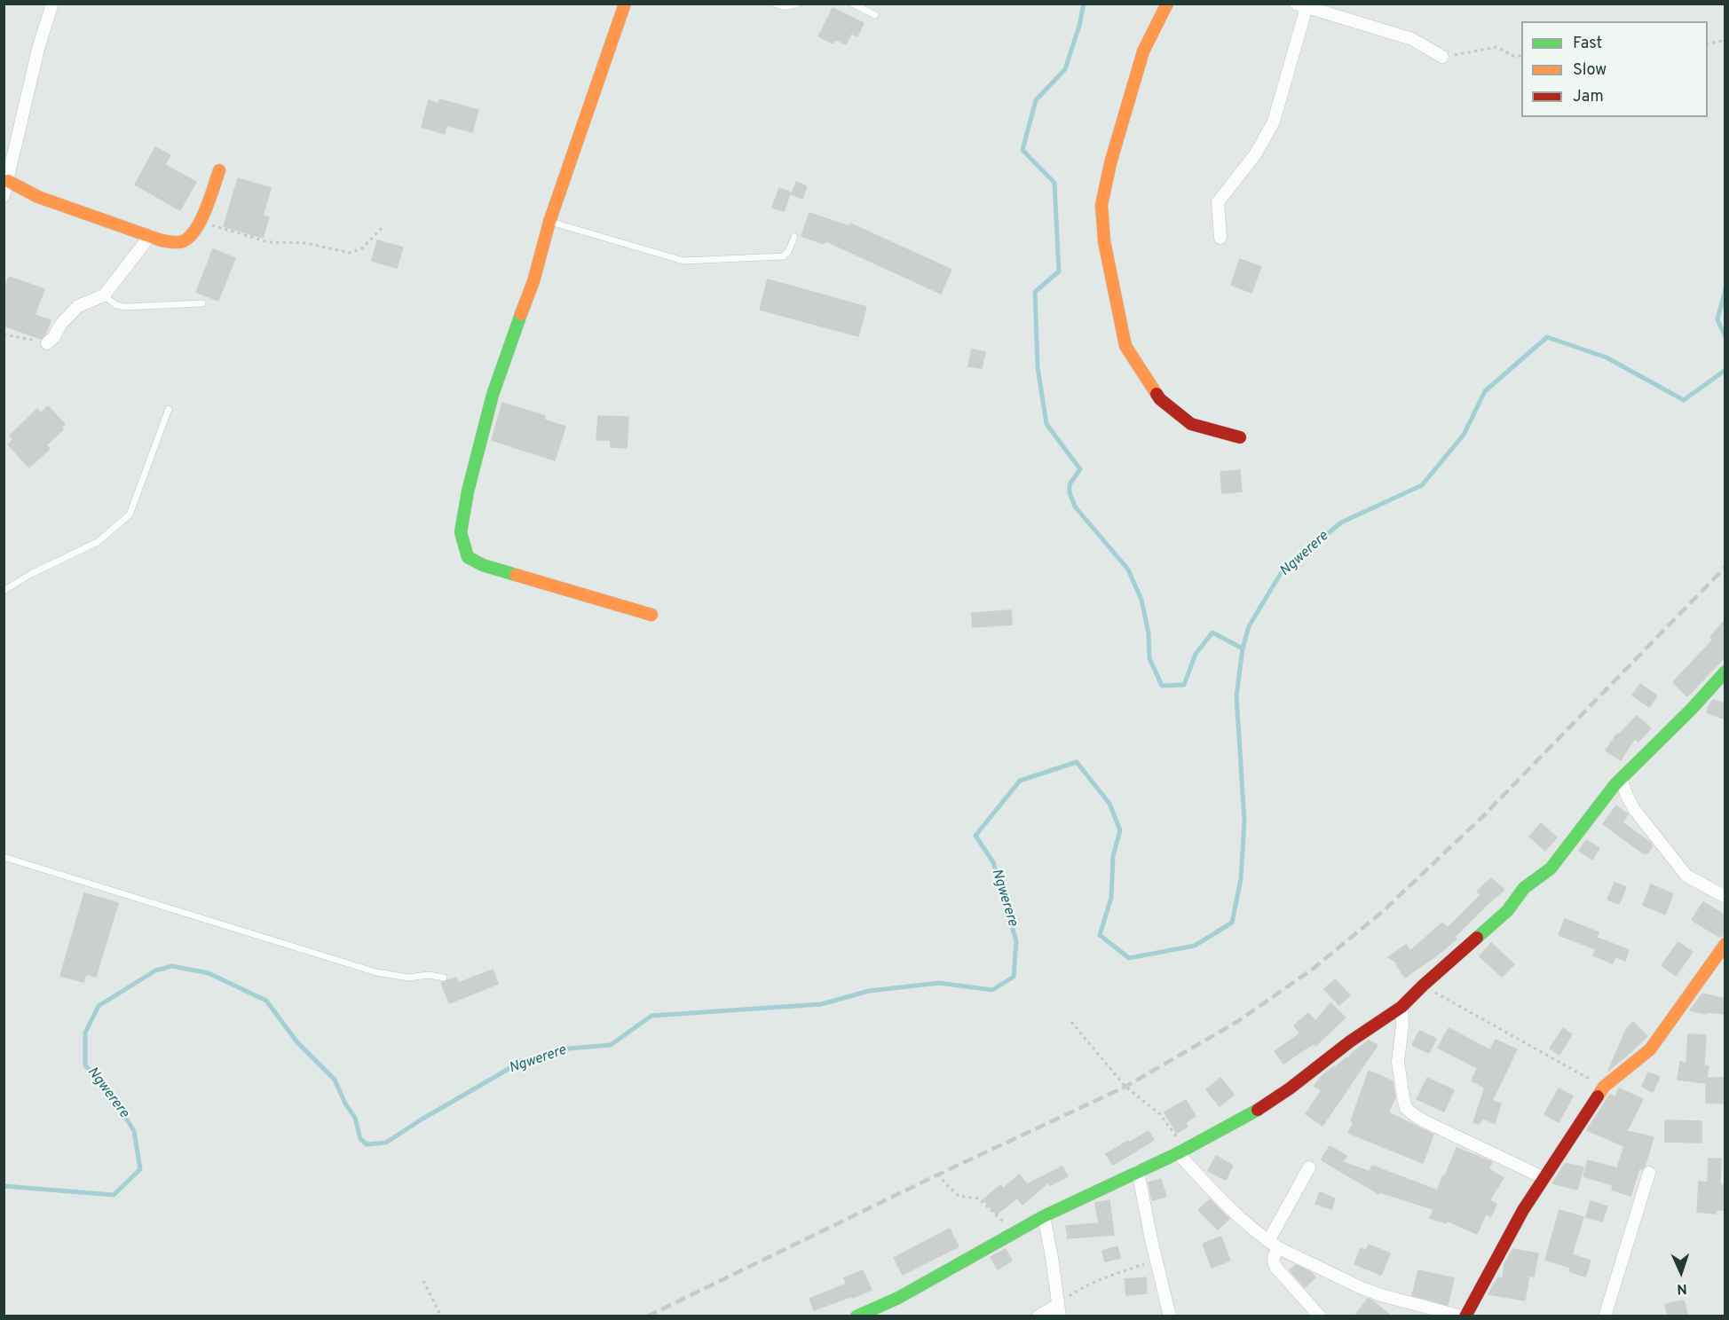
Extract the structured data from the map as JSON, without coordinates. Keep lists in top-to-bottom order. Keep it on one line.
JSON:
{"water":["Ngwerere"],"legend":["Fast","Slow","Jam"],"north":"bottom"}
